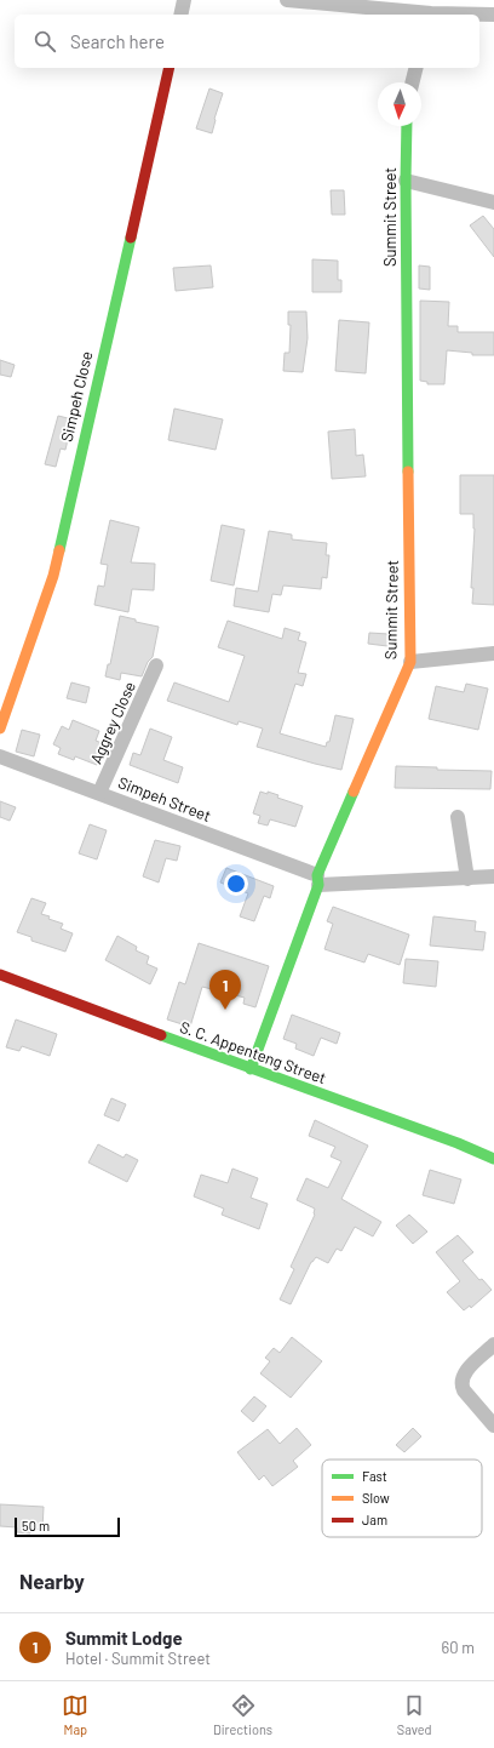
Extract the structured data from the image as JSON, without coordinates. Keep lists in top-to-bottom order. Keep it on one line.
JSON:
{"streets":{"street":["Summit Street","Simpeh Close","Aggrey Close","Simpeh Street","S. C. Appenteng Street"]},"crossings":[["Summit Street","Simpeh Street"],["Summit Street","S. C. Appenteng Street"],["Aggrey Close","Simpeh Street"]],"legend":["Fast","Slow","Jam"],"scale_bar":"50 m","north":"bottom","page":{"search":"Search here","pins":"1","scale":"50 m","heading":"Nearby","list":[{"mark":"1","name":"Summit Lodge","note":"Hotel · Summit Street","value":"60 m"}],"nav":["Map","Directions","Saved"]}}
